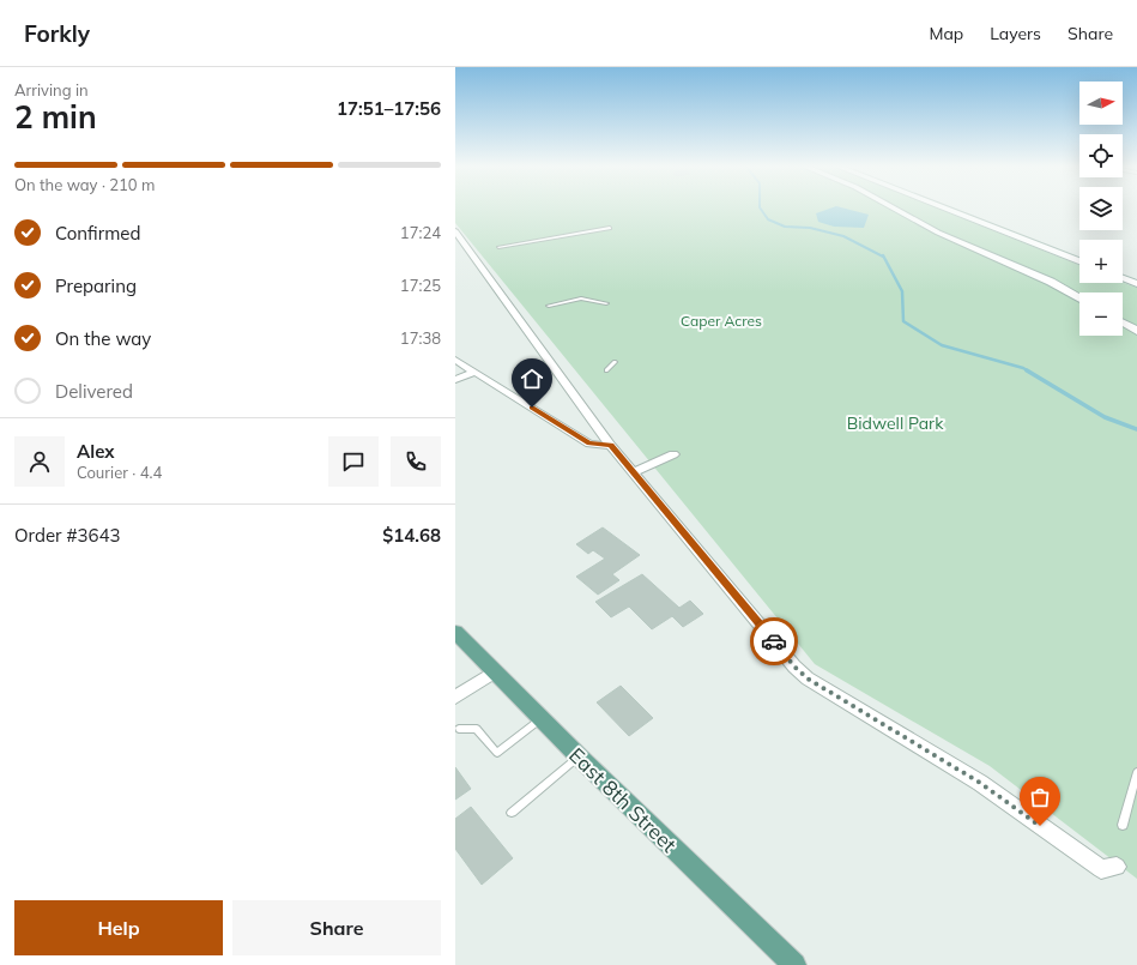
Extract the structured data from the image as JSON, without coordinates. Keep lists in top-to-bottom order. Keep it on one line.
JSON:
{"streets":{"main road":["East 8th Street"]},"parks":["Caper Acres","Bidwell Park"],"north":"right","page":{"header":"Forkly","nav":["Map","Layers","Share"],"heading":["2 min","Arriving in","17:51–17:56"],"panel":["Alex","Courier · 4.4","Order #3643","$14.68"],"map_buttons":["+","−"],"bar":"On the way · 210 m","list":[["Confirmed","17:24"],["Preparing","17:25"],["On the way","17:38"],"Delivered"],"buttons":["Help","Share"]}}
